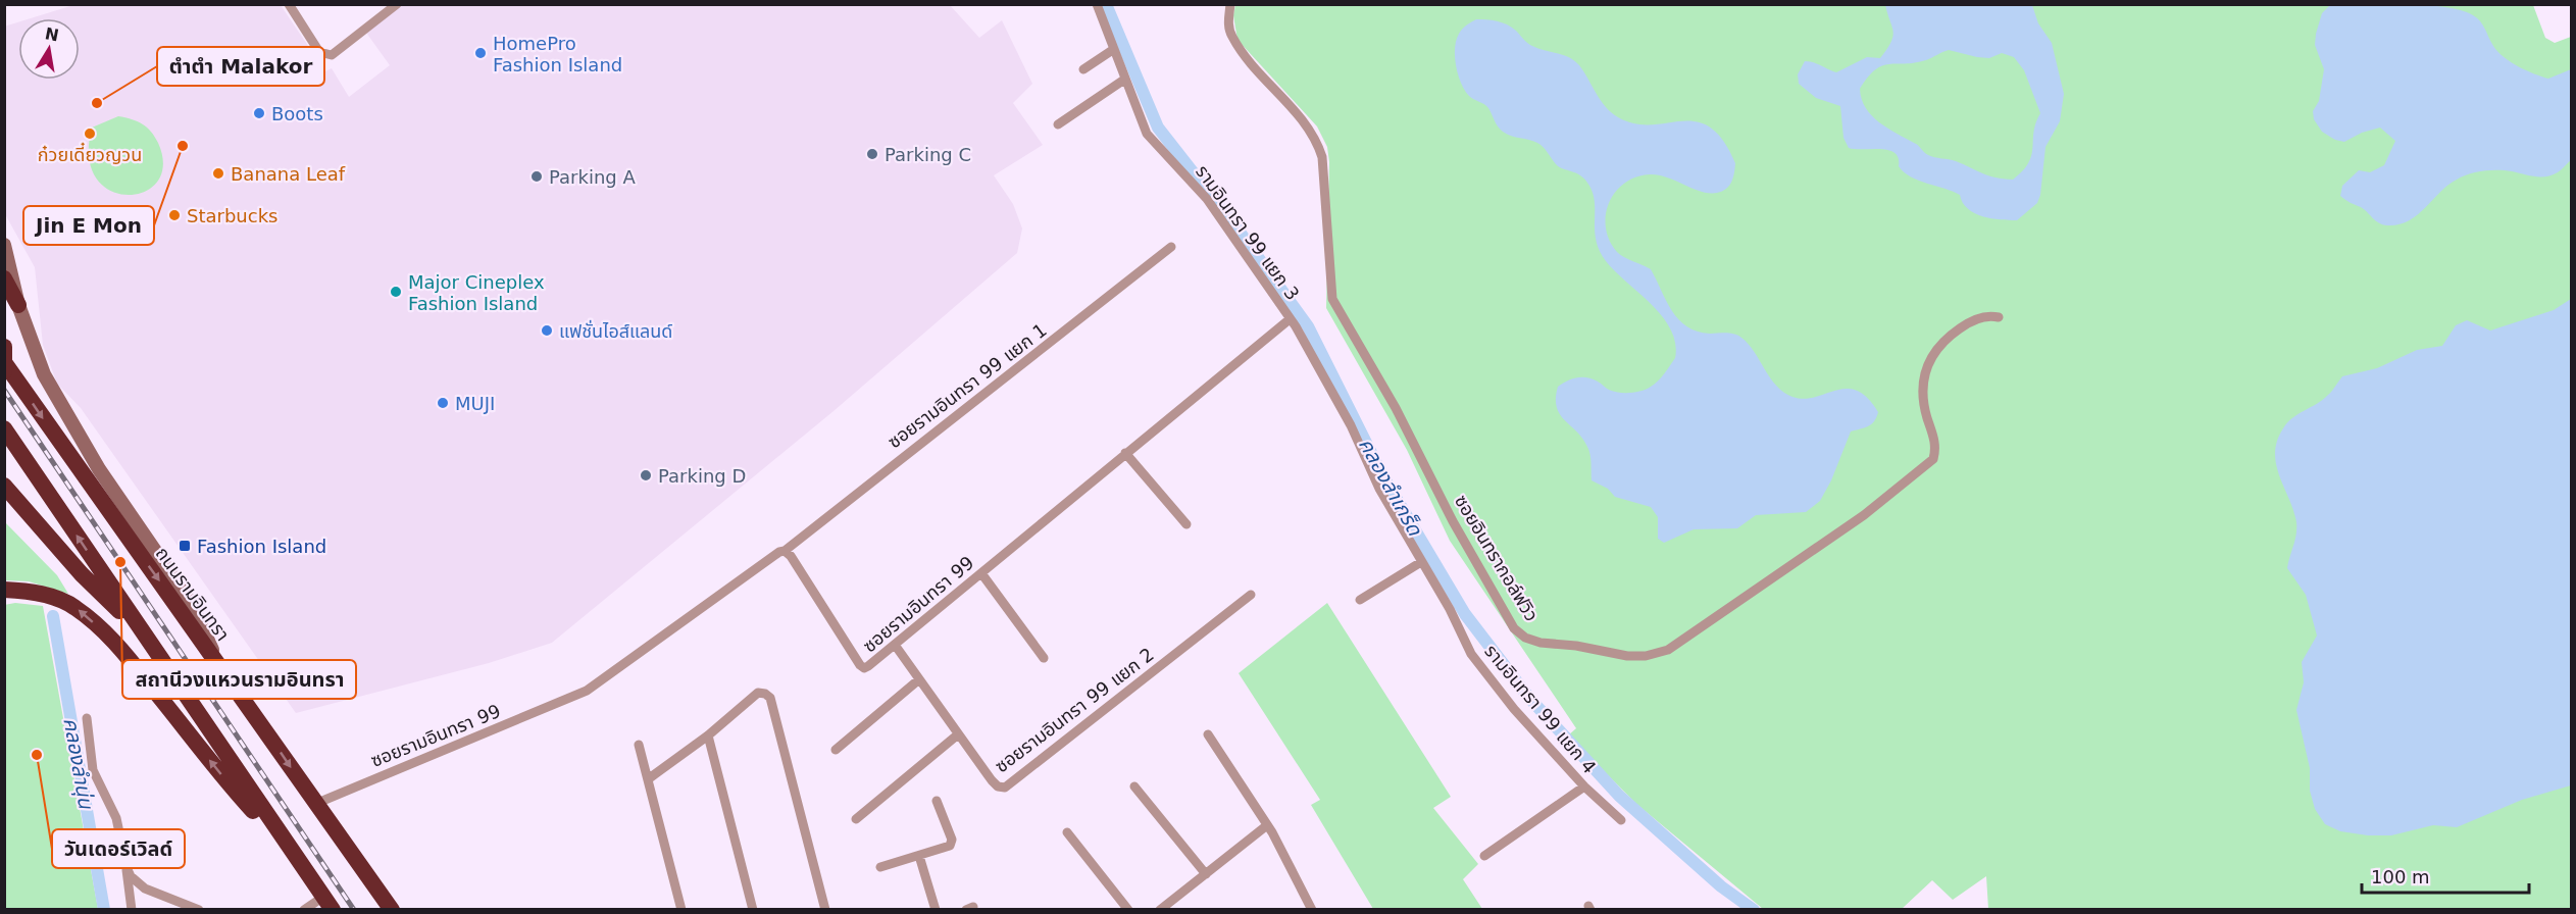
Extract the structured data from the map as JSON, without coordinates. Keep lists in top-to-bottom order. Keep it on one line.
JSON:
{"streets":{"highway":["ถนนรามอินทรา"],"street":["รามอินทรา 99 แยก 3","ซอยรามอินทรา 99 แยก 1","ซอยอินทรากอล์ฟวิว","ซอยรามอินทรา 99","รามอินทรา 99 แยก 4","ซอยรามอินทรา 99 แยก 2"]},"crossings":[["รามอินทรา 99 แยก 3","ซอยรามอินทรา 99"],["รามอินทรา 99 แยก 3","รามอินทรา 99 แยก 4"],["ซอยรามอินทรา 99 แยก 1","ซอยรามอินทรา 99"],["ถนนรามอินทรา","ซอยรามอินทรา 99"],["ซอยรามอินทรา 99","รามอินทรา 99 แยก 4"],["ซอยรามอินทรา 99","ซอยรามอินทรา 99 แยก 2"]],"water":["คลองลำเกร็ด","คลองลำนุ่น"],"places":{"other":["HomePro Fashion Island","ตำตำ Malakor","Boots","ก๋วยเดี๋ยวญวน","Jin E Mon","Parking C","Banana Leaf","Parking A","Starbucks","Major Cineplex Fashion Island","แฟชั่นไอส์แลนด์","MUJI","Parking D","สถานีวงแหวนรามอินทรา","วันเดอร์เวิลด์"],"transit":["Fashion Island"]},"scale_bar":"100 m","north":"top"}
